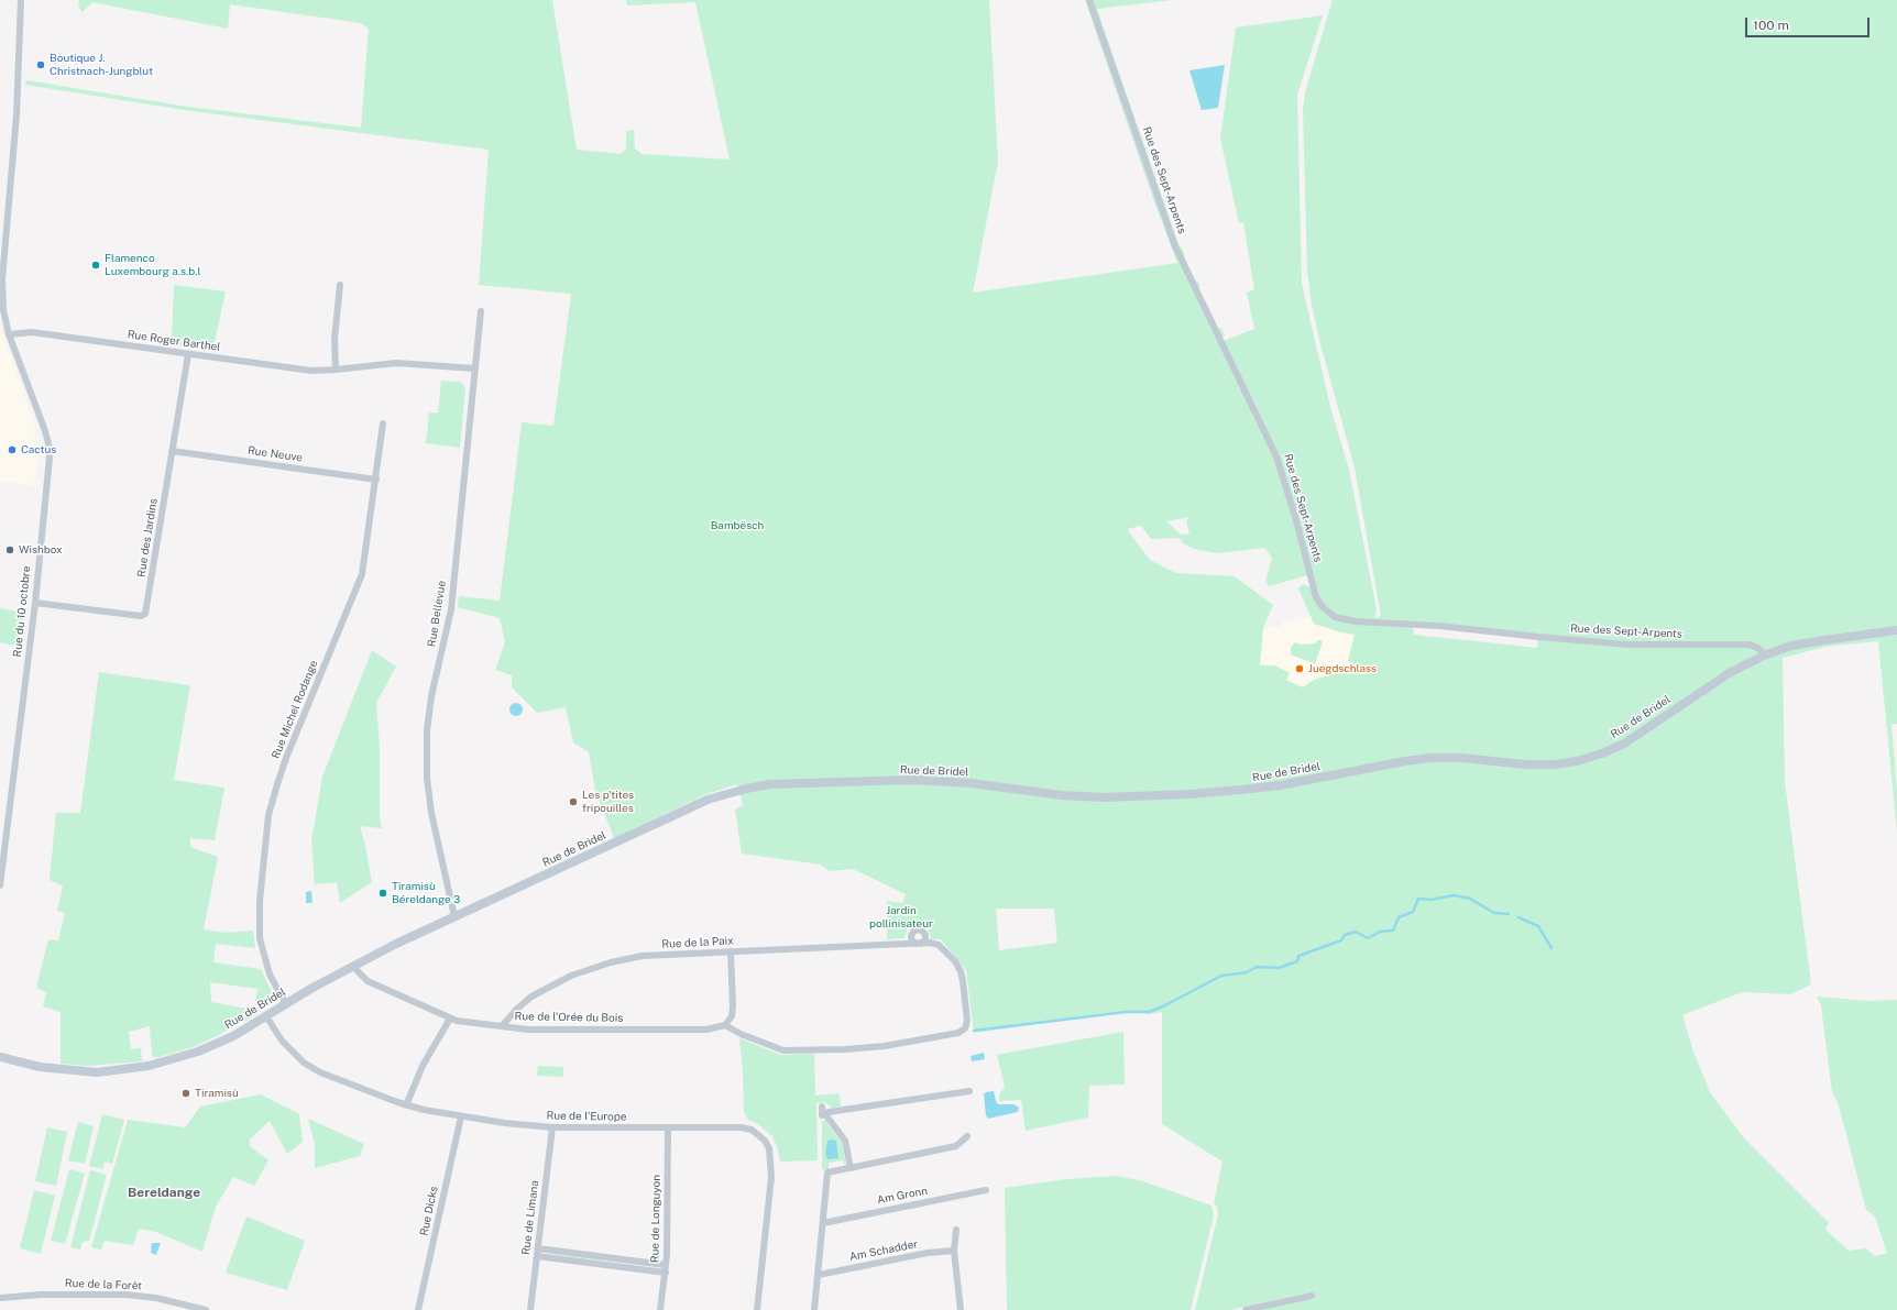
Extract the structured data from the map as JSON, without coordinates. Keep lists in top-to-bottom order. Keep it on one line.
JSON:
{"streets":{"main road":["Rue de Bridel"],"street":["Rue des Sept-Arpents","Rue Roger Barthel","Rue Neuve","Rue des Jardins","Rue du 10 octobre","Rue Bellevue","Rue Michel Rodange","Rue de la Paix","Rue de l'Orée du Bois","Rue de l'Europe","Am Gronn","Rue Dicks","Rue de Limana","Rue de Longuyon","Am Schadder","Rue de la Forêt"]},"crossings":[["Rue des Sept-Arpents","Rue de Bridel"],["Rue Roger Barthel","Rue des Jardins"],["Rue Roger Barthel","Rue du 10 octobre"],["Rue Roger Barthel","Rue Bellevue"],["Rue Neuve","Rue des Jardins"],["Rue Neuve","Rue Michel Rodange"],["Rue des Jardins","Rue du 10 octobre"],["Rue Bellevue","Rue de Bridel"],["Rue Michel Rodange","Rue de Bridel"],["Rue de Bridel","Rue de l'Orée du Bois"],["Rue de Bridel","Rue de l'Europe"],["Rue de la Paix","Rue de l'Orée du Bois"],["Rue de l'Europe","Rue Dicks"],["Rue de l'Europe","Rue de Limana"],["Rue de l'Europe","Rue de Longuyon"]],"districts":["Bereldange"],"parks":["Bambësch","Jardin pollinisateur"],"places":["Boutique J. Christnach-Jungblut","Flamenco Luxembourg a.s.b.l","Cactus","Wishbox","Juegdschlass","Les p'tites fripouilles","Tiramisù Béreldange 3","Tiramisù"],"scale_bar":"100 m"}
